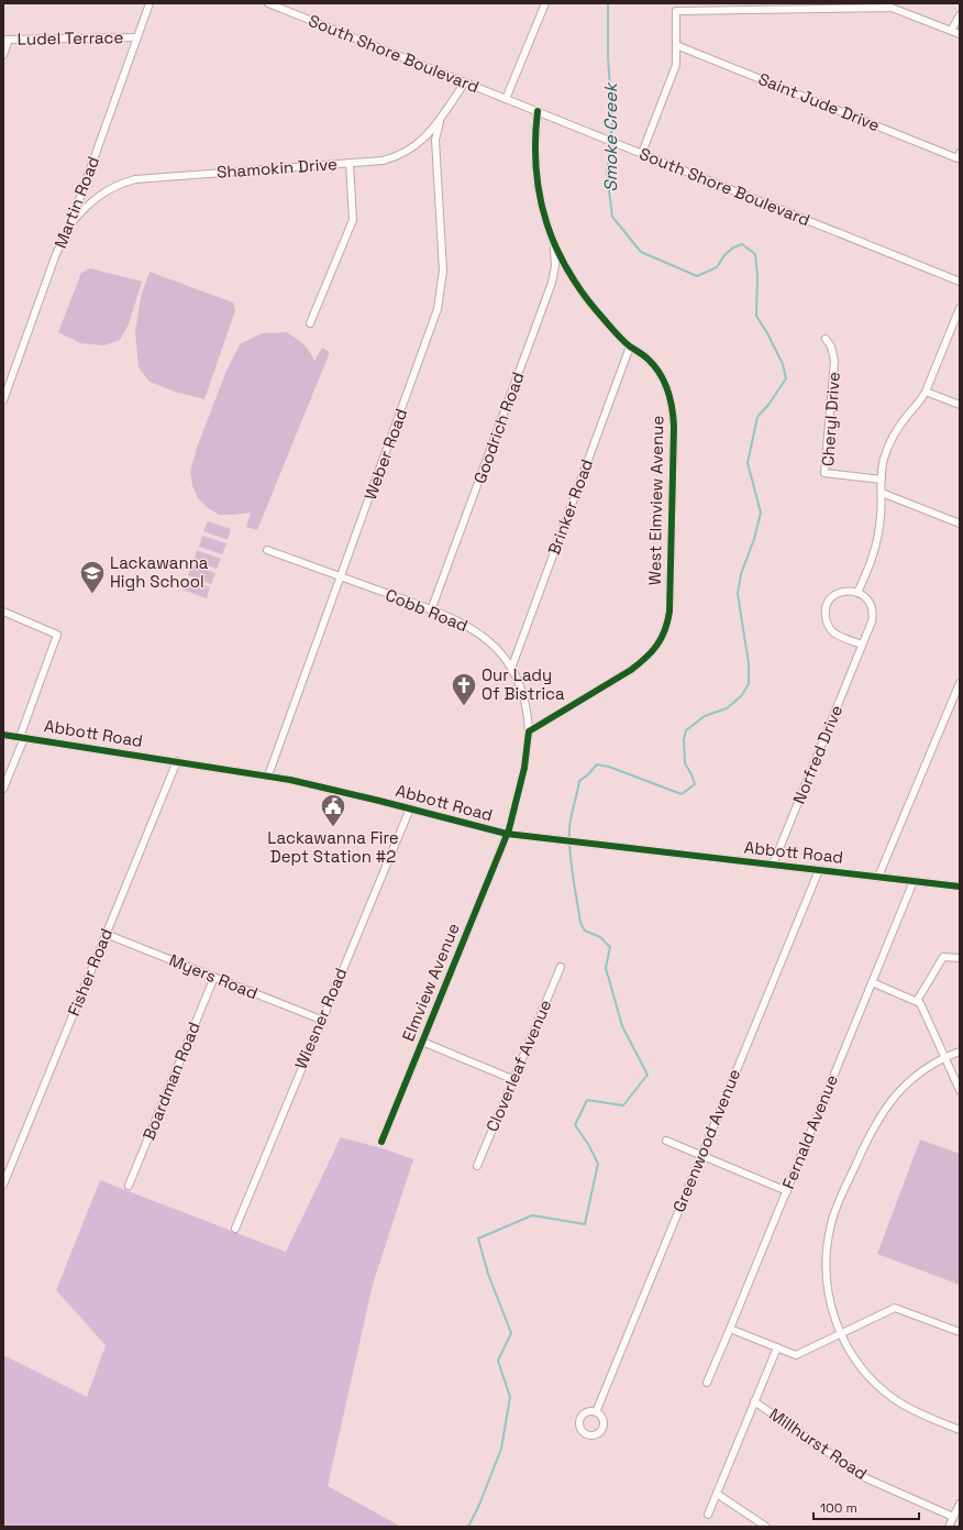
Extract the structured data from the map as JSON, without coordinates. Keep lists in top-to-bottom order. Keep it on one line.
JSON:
{"streets":{"street":["Ludel Terrace","South Shore Boulevard","Saint Jude Drive","Shamokin Drive","Martin Road","Cheryl Drive","Goodrich Road","Weber Road","West Elmview Avenue","Brinker Road","Cobb Road","Abbott Road","Norfred Drive","Fisher Road","Myers Road","Elmview Avenue","Wiesner Road","Cloverleaf Avenue","Boardman Road","Fernald Avenue","Greenwood Avenue","Millhurst Road"]},"crossings":[["Ludel Terrace","Martin Road"],["South Shore Boulevard","Shamokin Drive"],["South Shore Boulevard","West Elmview Avenue"],["Shamokin Drive","Martin Road"],["Shamokin Drive","Weber Road"],["Goodrich Road","West Elmview Avenue"],["Goodrich Road","Cobb Road"],["Weber Road","Cobb Road"],["Weber Road","Abbott Road"],["West Elmview Avenue","Brinker Road"],["West Elmview Avenue","Cobb Road"],["Brinker Road","Cobb Road"],["Abbott Road","Norfred Drive"],["Abbott Road","Fisher Road"],["Abbott Road","Elmview Avenue"],["Abbott Road","Wiesner Road"],["Abbott Road","Fernald Avenue"],["Abbott Road","Greenwood Avenue"],["Fisher Road","Myers Road"],["Myers Road","Wiesner Road"],["Myers Road","Boardman Road"]],"water":["Smoke Creek"],"places":{"school or university":["Lackawanna High School"],"church":["Our Lady Of Bistrica"],"public building":["Lackawanna Fire Dept Station #2"]},"scale_bar":"100 m"}
